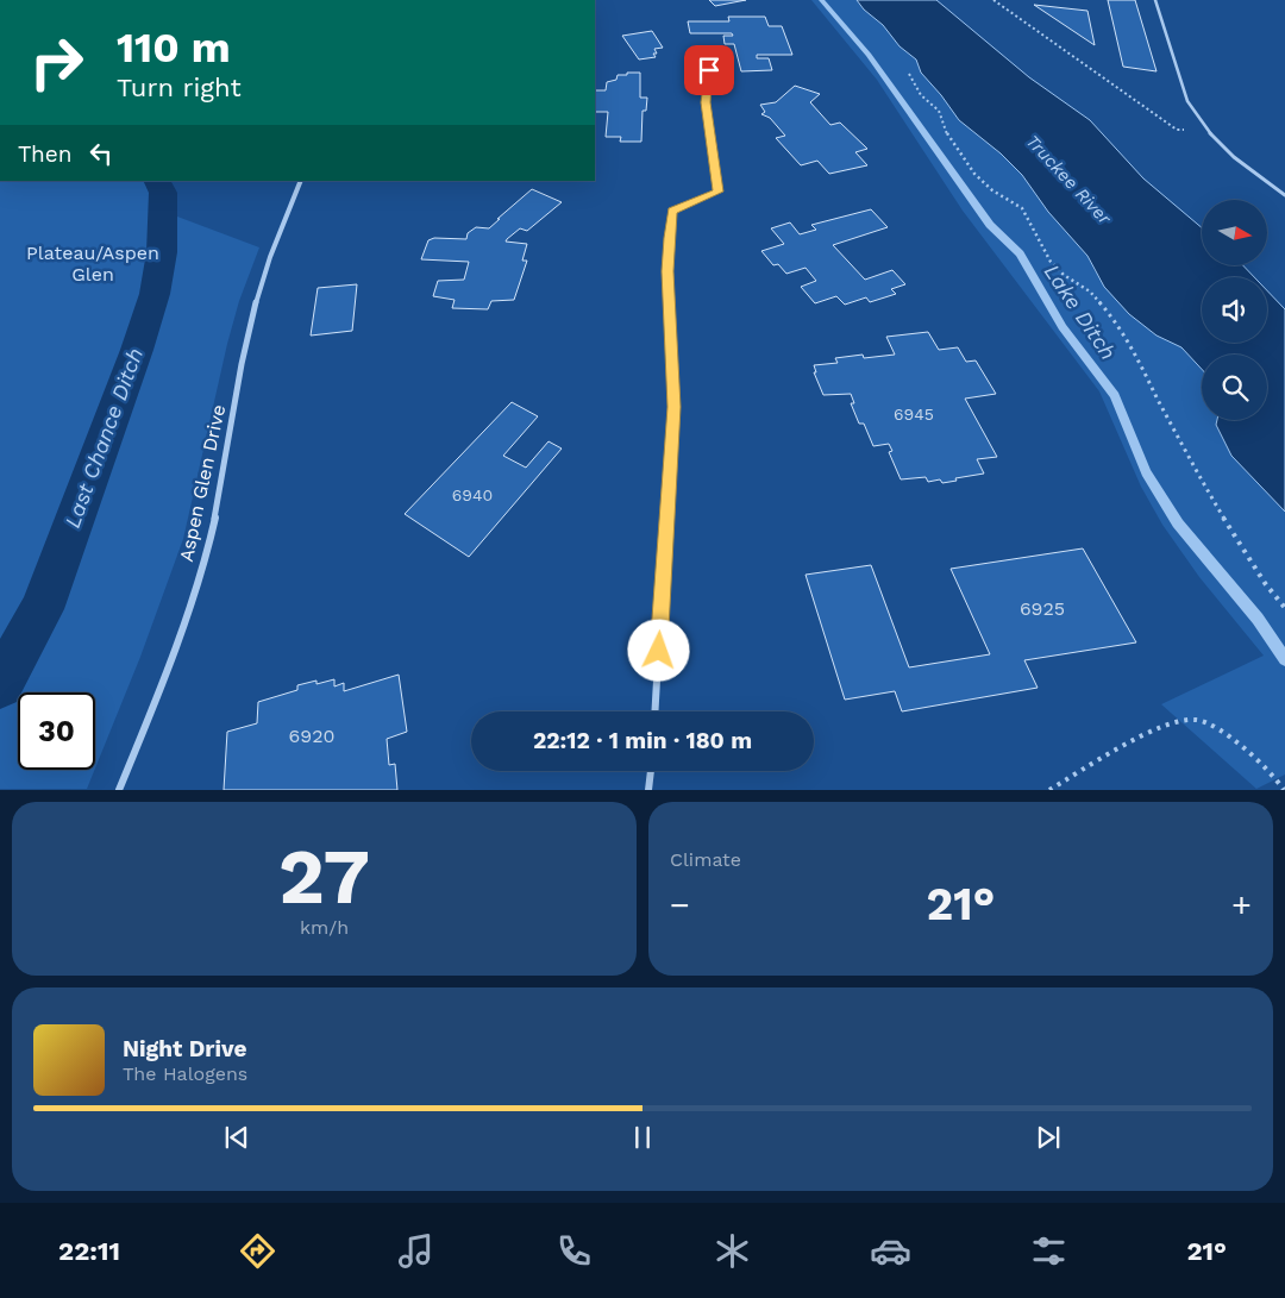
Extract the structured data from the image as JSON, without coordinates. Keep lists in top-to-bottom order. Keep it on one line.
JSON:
{"streets":{"street":["Aspen Glen Drive"]},"water":["Truckee River","Lake Ditch","Last Chance Ditch"],"parks":["Plateau/Aspen Glen"],"house_numbers":["6945","6940","6925","6920"],"north":"right","page":{"turn":["110 m","Turn right"],"then":"Then","limit":"30","trip":"22:12 · 1 min · 180 m","tile":[["27","km/h"],"Climate"],"heat":["−","21°","+"],"song":["Night Drive","The Halogens"],"tabs":["22:11","21°"]}}
